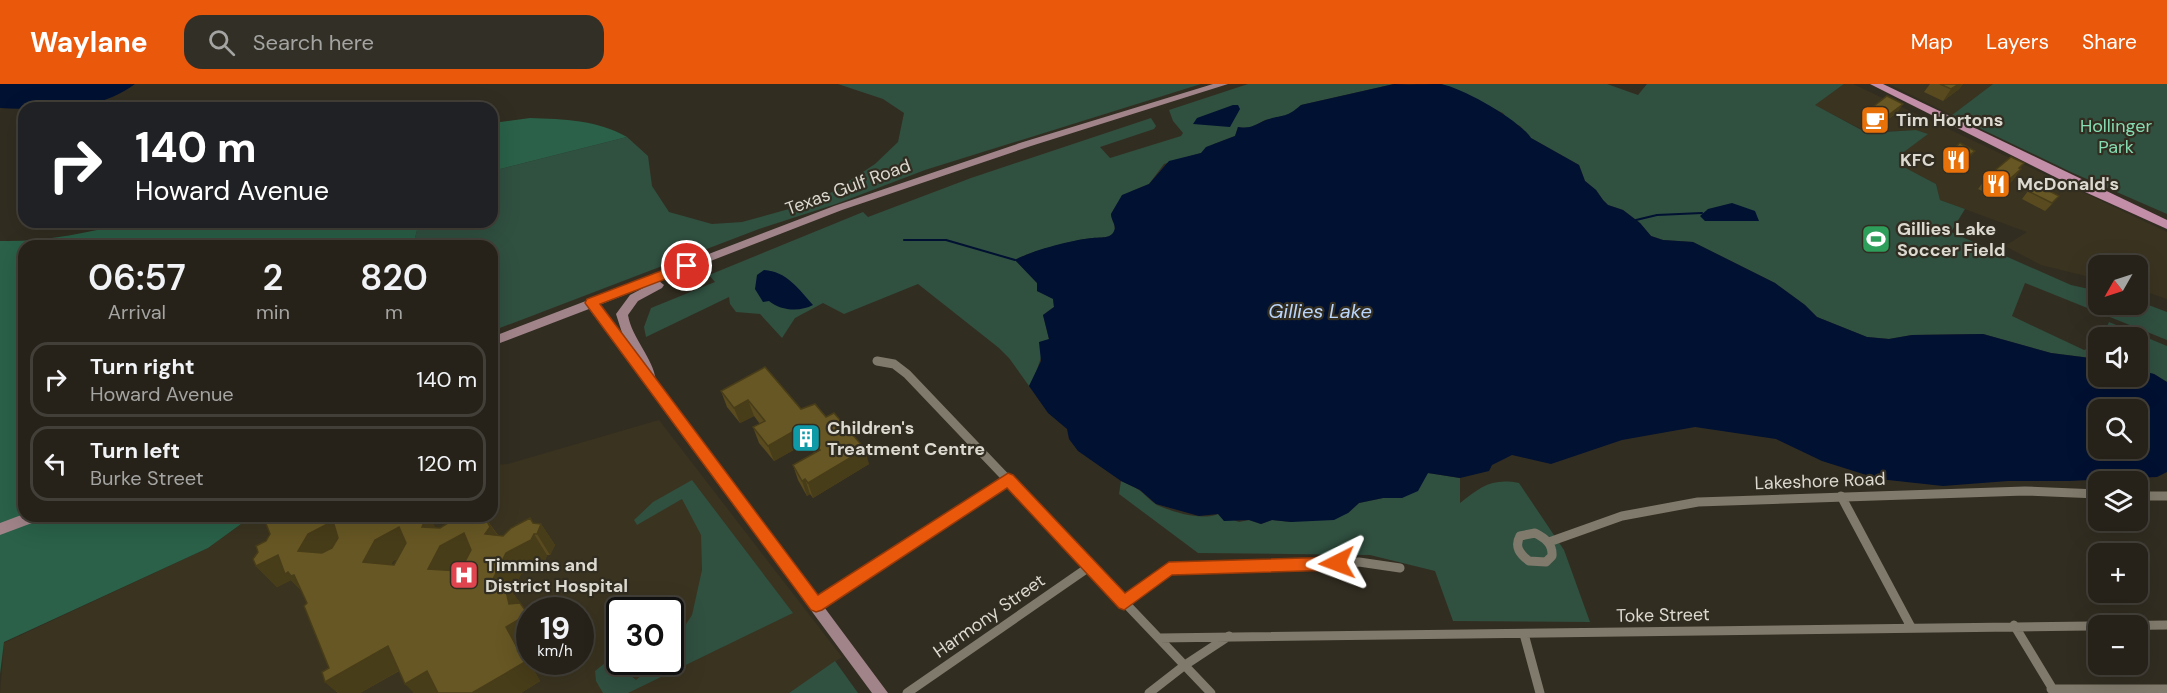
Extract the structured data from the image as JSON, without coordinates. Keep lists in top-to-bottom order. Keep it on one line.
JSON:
{"streets":{"main road":["Texas Gulf Road"],"street":["Lakeshore Road","Toke Street","Harmony Street"]},"water":["Gillies Lake"],"parks":["Hollinger Park"],"places":{"cafe":["Tim Hortons"],"restaurant":["KFC","McDonald's"],"sports":["Gillies Lake Soccer Field"],"building":["Children's Treatment Centre"],"hospital":["Timmins and District Hospital"]},"north":"bottom left","page":{"header":"Waylane","search":"Search here","nav":["Map","Layers","Share"],"turn":["140 m","Howard Avenue"],"eta":["06:57","Arrival","2","min","820","m"],"map_buttons":["+","−"],"list":[{"name":"Turn right","note":"Howard Avenue","value":"140 m"},{"name":"Turn left","note":"Burke Street","value":"120 m"}],"speed":"19 km/h","limit":"30"}}
